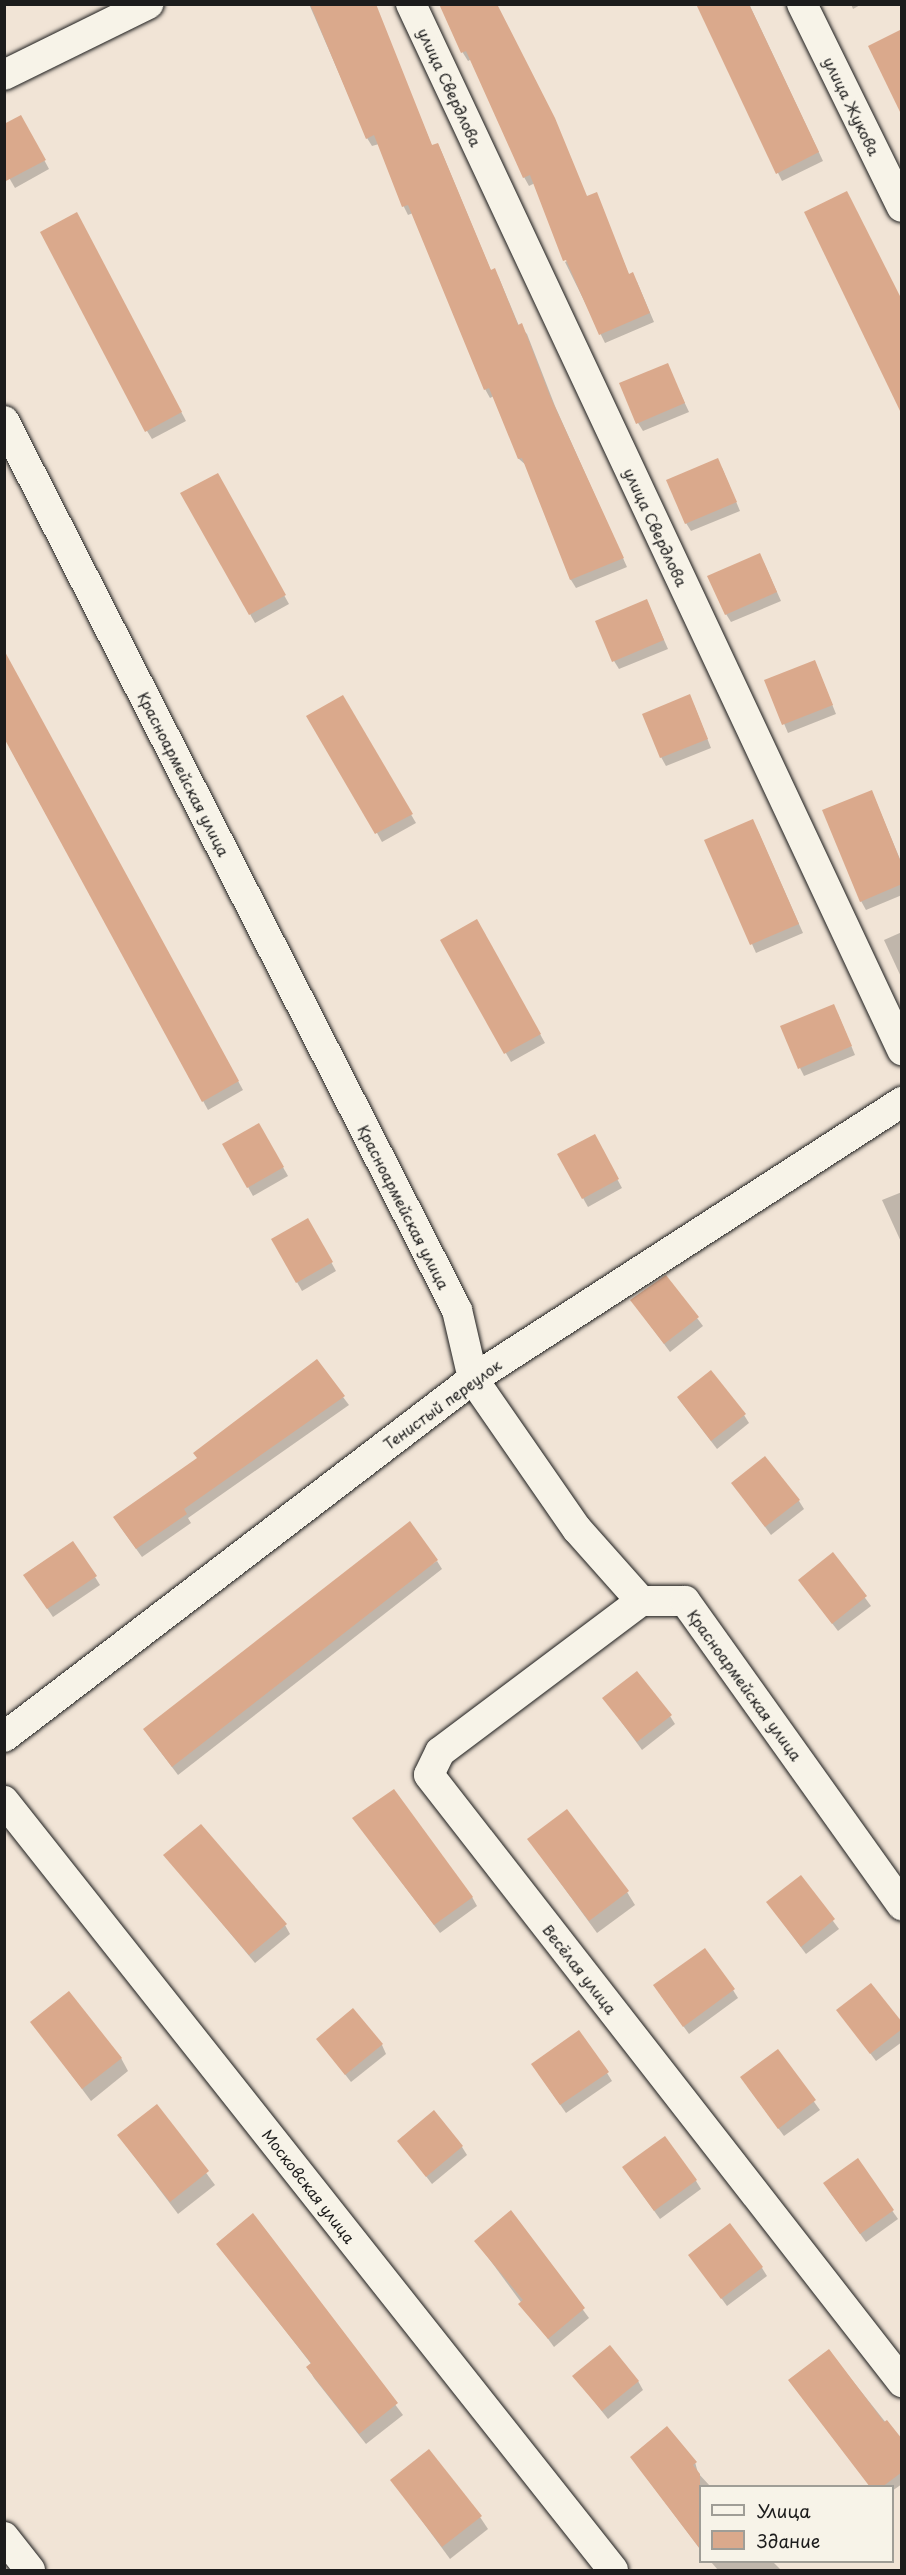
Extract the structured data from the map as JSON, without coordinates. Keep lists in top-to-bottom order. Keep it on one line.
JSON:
{"streets":{"street":["улица Свердлова","улица Жукова","Красноармейская улица","Тенистый переулок","Весёлая улица","Московская улица"]},"crossings":[["Красноармейская улица","Тенистый переулок"],["Красноармейская улица","Весёлая улица"]],"legend":["Улица","Здание"]}
